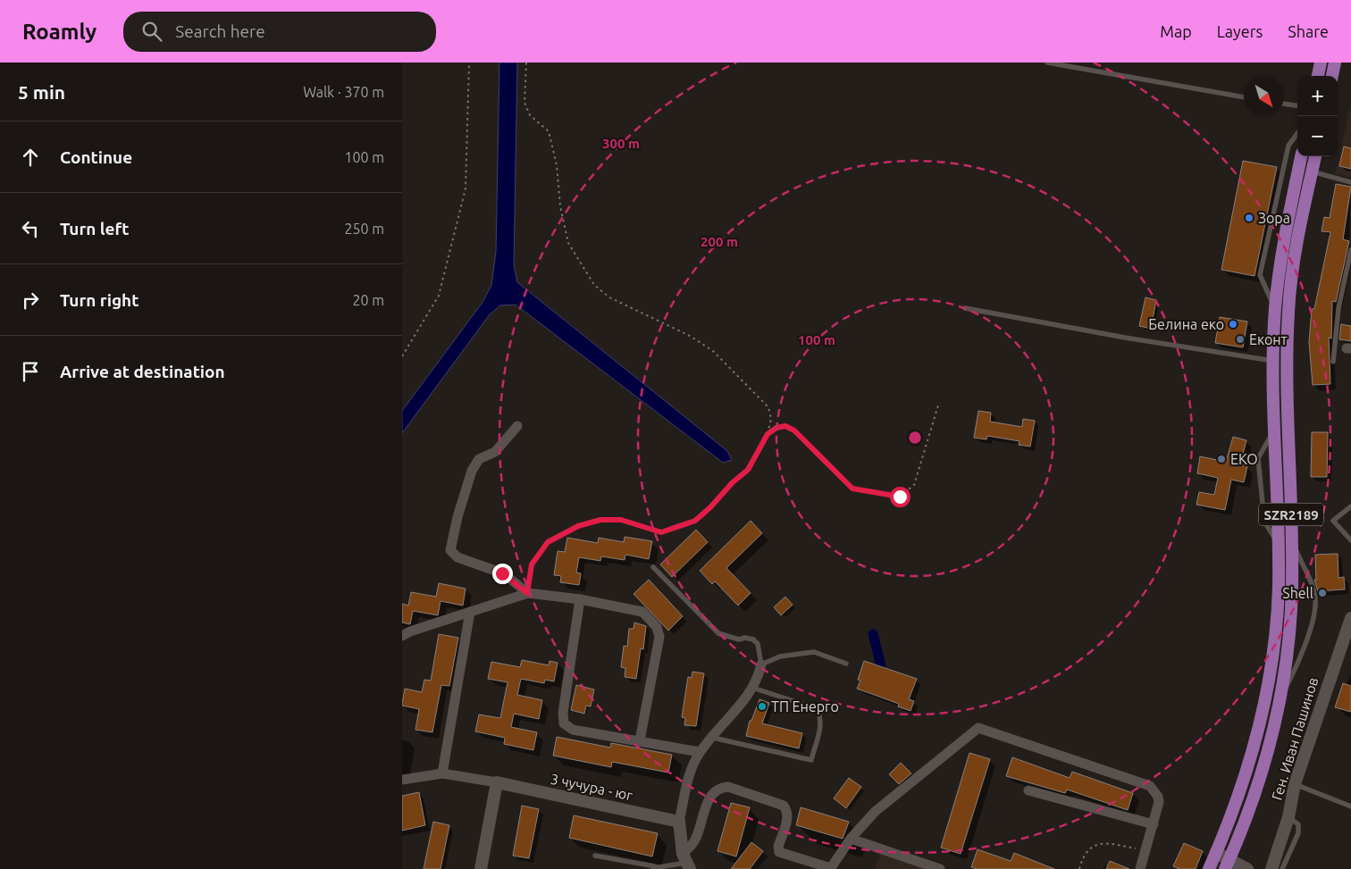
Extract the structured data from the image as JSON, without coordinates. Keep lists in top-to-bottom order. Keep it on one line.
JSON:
{"streets":{"main road":["SZR2189"],"street":["Ген. Иван Пашинов","3 чучура - юг"]},"places":["Зора","Белина еко","Еконт","EKO","Shell","ТП Енерго"],"north":"bottom right","page":{"header":"Roamly","search":"Search here","nav":["Map","Layers","Share"],"heading":["5 min","Walk · 370 m"],"map_buttons":["+","−"],"list":[["Continue","100 m"],["Turn left","250 m"],["Turn right","20 m"],"Arrive at destination"]},"rings":["300 m","200 m","100 m"]}
